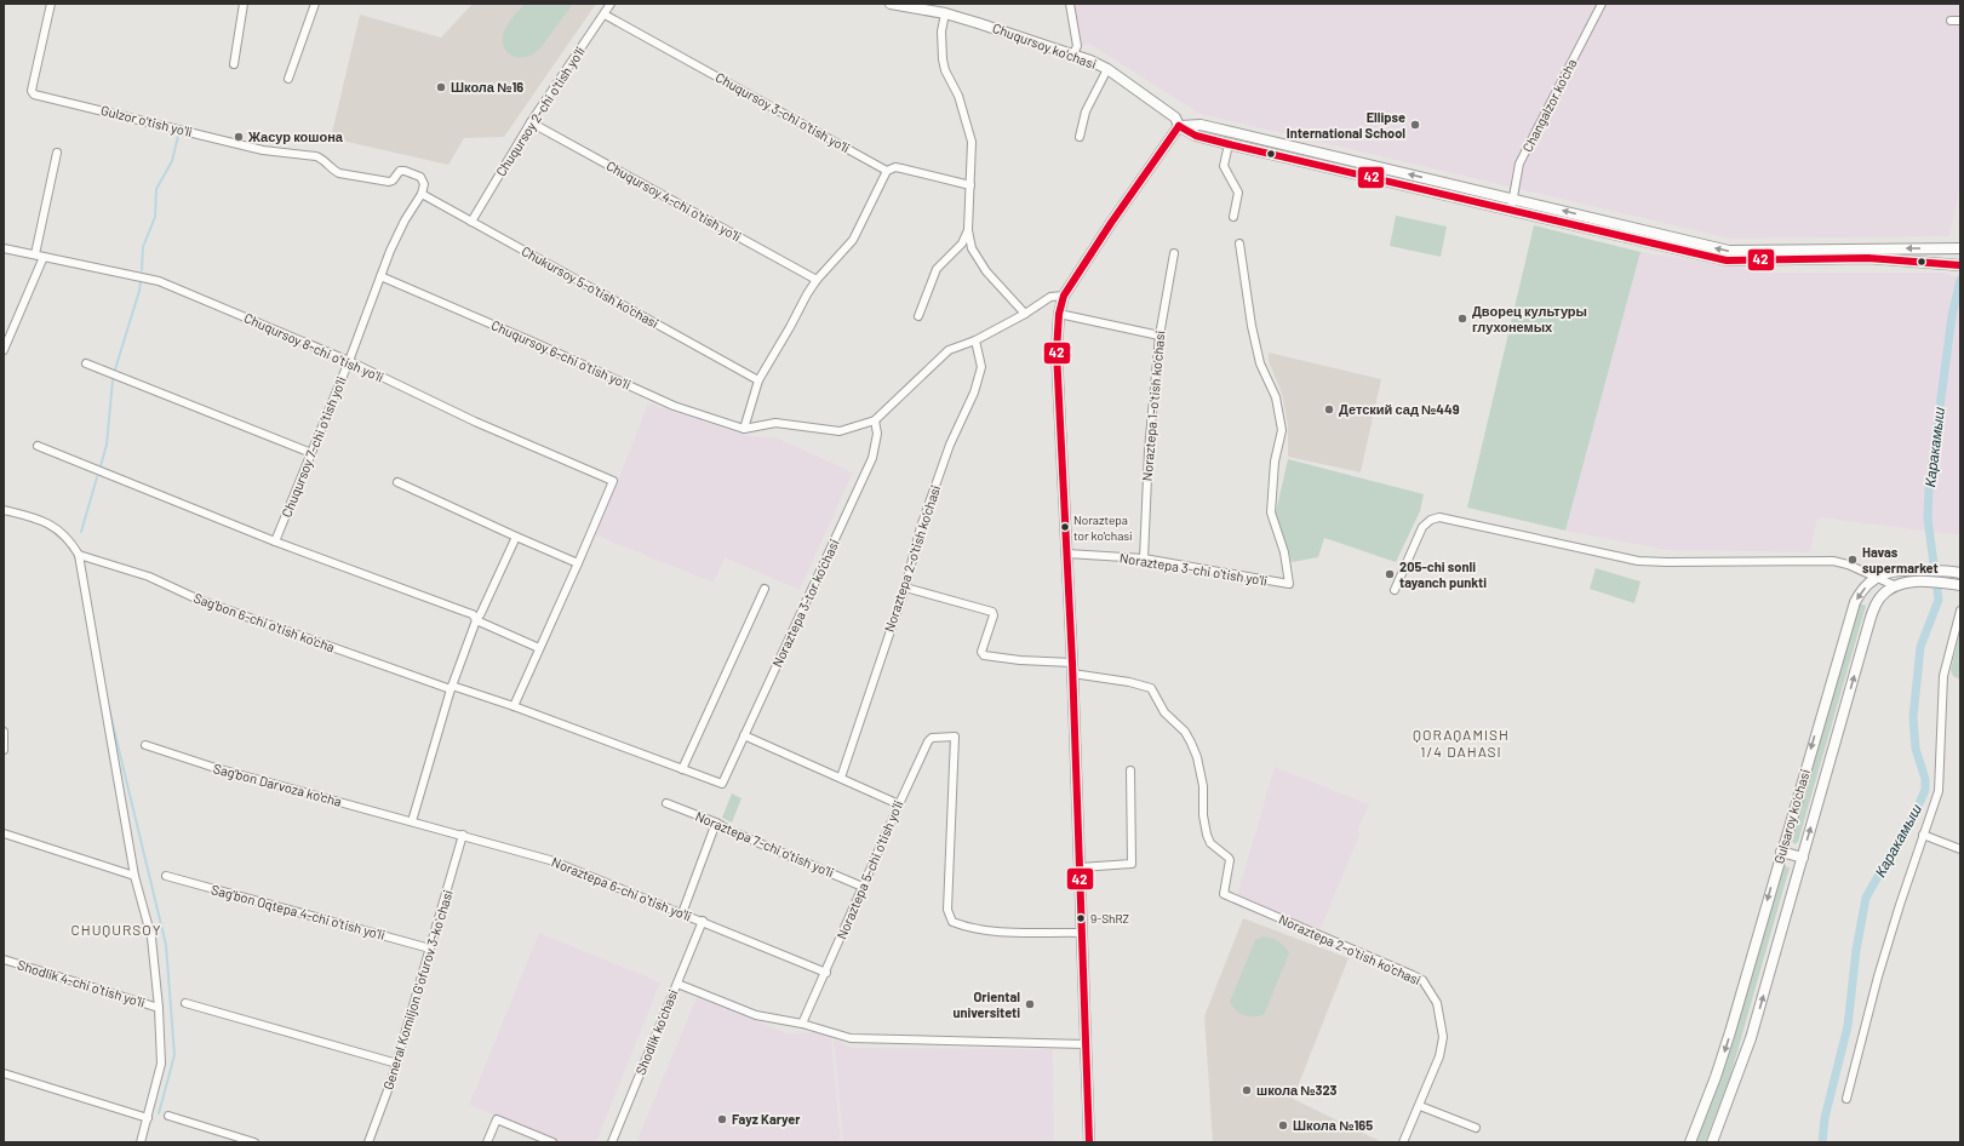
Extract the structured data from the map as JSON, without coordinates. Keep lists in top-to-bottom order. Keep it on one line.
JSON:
{"streets":{"main road":["Chuqursoy ko'chasi","Gulsaroy ko'chasi"],"street":["Changalzor ko'cha","Chuqursoy 2-chi o'tish yo'li","Chuqursoy 3-chi o'tish yo'li","Gulzor o'tish yo'li","Chuqursoy 4-chi o'tish yo'li","Chukursoy 5-o'tish ko'chasi","Chuqursoy 8-chi o'tish yo'li","Chuqursoy 6-chi o'tish yo'li","Noraztepa 1-o'tish ko'chasi","Chuqursoy 7-chi o'tish yo'li","Noraztepa 2-o'tish ko'chasi","Noraztepa 3-chi o'tish yo'li","Noraztepa 3-tor ko‘chasi","Sag'bon 6-chi o'tish ko'cha","Sag'bon Darvoza ko'cha","Noraztepa 7-chi o'tish yo'li","Noraztepa 5-chi o'tish yo'li","Noraztepa 6-chi o'tish yo'li","Sag'bon Oqtepa 4-chi o'tish yo'li","Noraztepa 2-oʻtish ko'chasi","Shodlik 4-chi o'tish yo'li","General Komiljon Gʻofurov 3-koʻchasi","Shodlik ko'chasi"]},"crossings":[["Chuqursoy 2-chi o'tish yo'li","Chuqursoy 3-chi o'tish yo'li"],["Chuqursoy 2-chi o'tish yo'li","Chuqursoy 4-chi o'tish yo'li"],["Chuqursoy 2-chi o'tish yo'li","Chukursoy 5-o'tish ko'chasi"],["Gulzor o'tish yo'li","Chukursoy 5-o'tish ko'chasi"],["Gulzor o'tish yo'li","Chuqursoy 7-chi o'tish yo'li"],["Chukursoy 5-o'tish ko'chasi","Chuqursoy 7-chi o'tish yo'li"],["Chuqursoy 8-chi o'tish yo'li","Chuqursoy 7-chi o'tish yo'li"],["Chuqursoy 6-chi o'tish yo'li","Chuqursoy 7-chi o'tish yo'li"],["Noraztepa 1-o'tish ko'chasi","Noraztepa 3-chi o'tish yo'li"],["Noraztepa 3-tor ko‘chasi","Sag'bon 6-chi o'tish ko'cha"],["Sag'bon Darvoza ko'cha","Noraztepa 6-chi o'tish yo'li"],["Noraztepa 7-chi o'tish yo'li","Noraztepa 5-chi o'tish yo'li"],["Noraztepa 5-chi o'tish yo'li","Noraztepa 6-chi o'tish yo'li"],["Noraztepa 6-chi o'tish yo'li","General Komiljon Gʻofurov 3-koʻchasi"],["Noraztepa 6-chi o'tish yo'li","Shodlik ko'chasi"],["Sag'bon Oqtepa 4-chi o'tish yo'li","General Komiljon Gʻofurov 3-koʻchasi"]],"districts":["QORAQAMISH 1/4 DAHASI","CHUQURSOY"],"water":["Каракамыш"],"places":["Школа №16","Ellipse International School","Жасур кошона","Дворец культуры глухонемых","Детский сад №449","Noraztepa tor ko'chasi","Havas supermarket","205-chi sonli tayanch punkti","9-ShRZ","Oriental universiteti","школа №323","Fayz Karyer","Школа №165"],"lines":["transit line 42"]}
